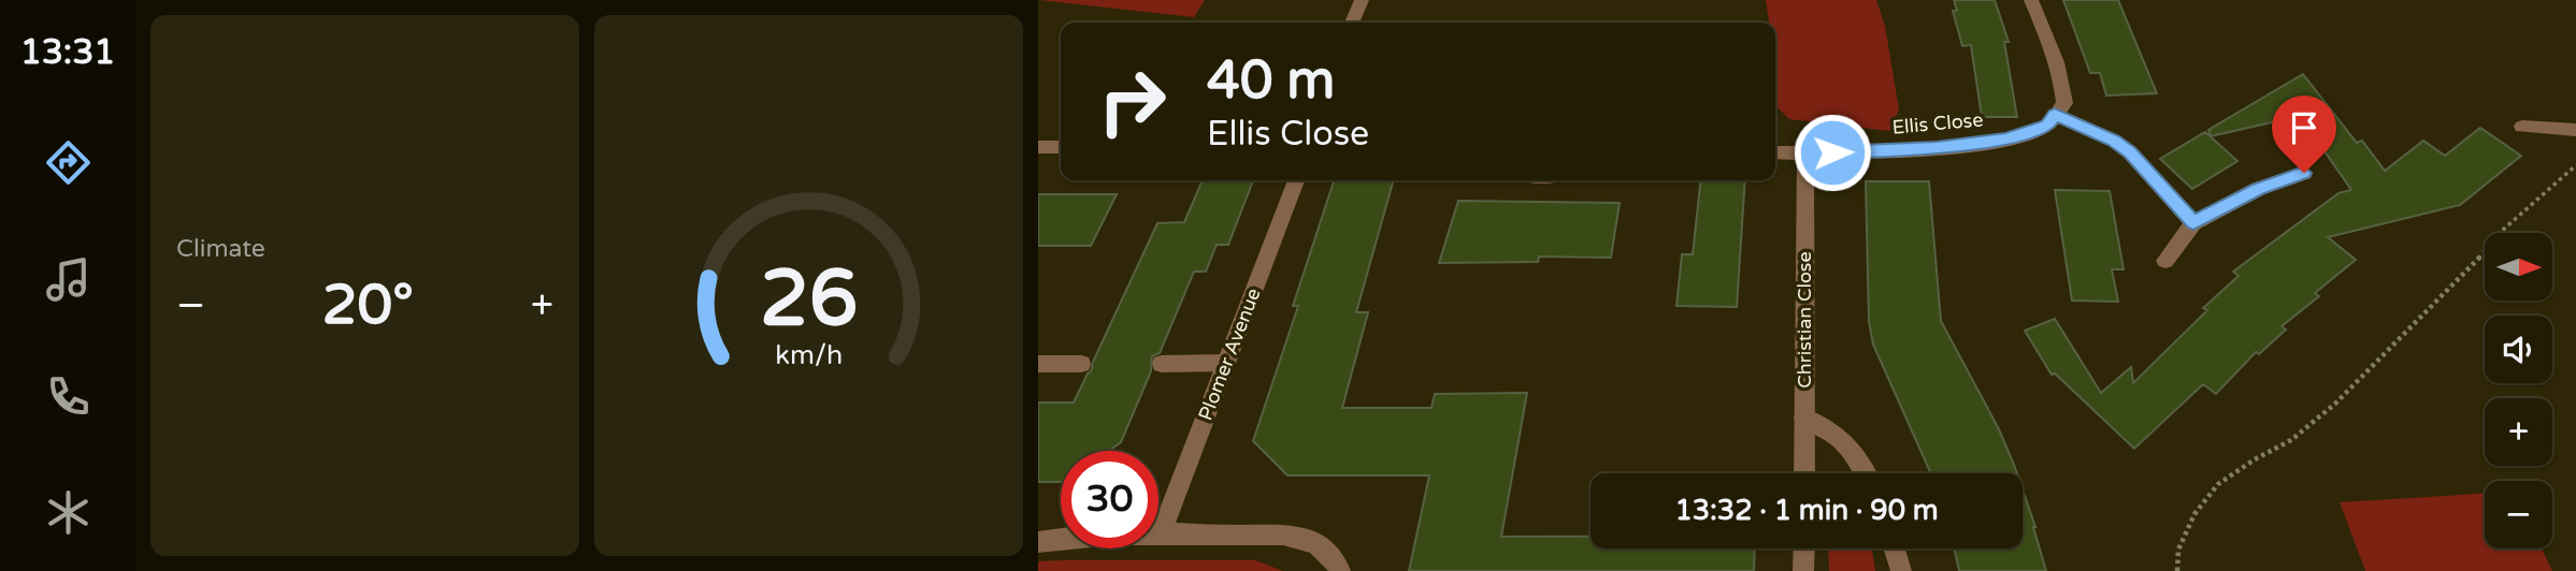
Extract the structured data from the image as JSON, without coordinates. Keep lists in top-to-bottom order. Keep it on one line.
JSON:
{"streets":{"street":["Ellis Close","Christian Close","Plomer Avenue"]},"crossings":[["Ellis Close","Christian Close"]],"north":"right","page":{"tabs":"13:31","tile":"Climate","turn":["40 m","Ellis Close"],"map_buttons":["+","−"],"heat":["−","20°","+"],"limit":"30","trip":"13:32 · 1 min · 90 m","gauge":["26","km/h"]}}
